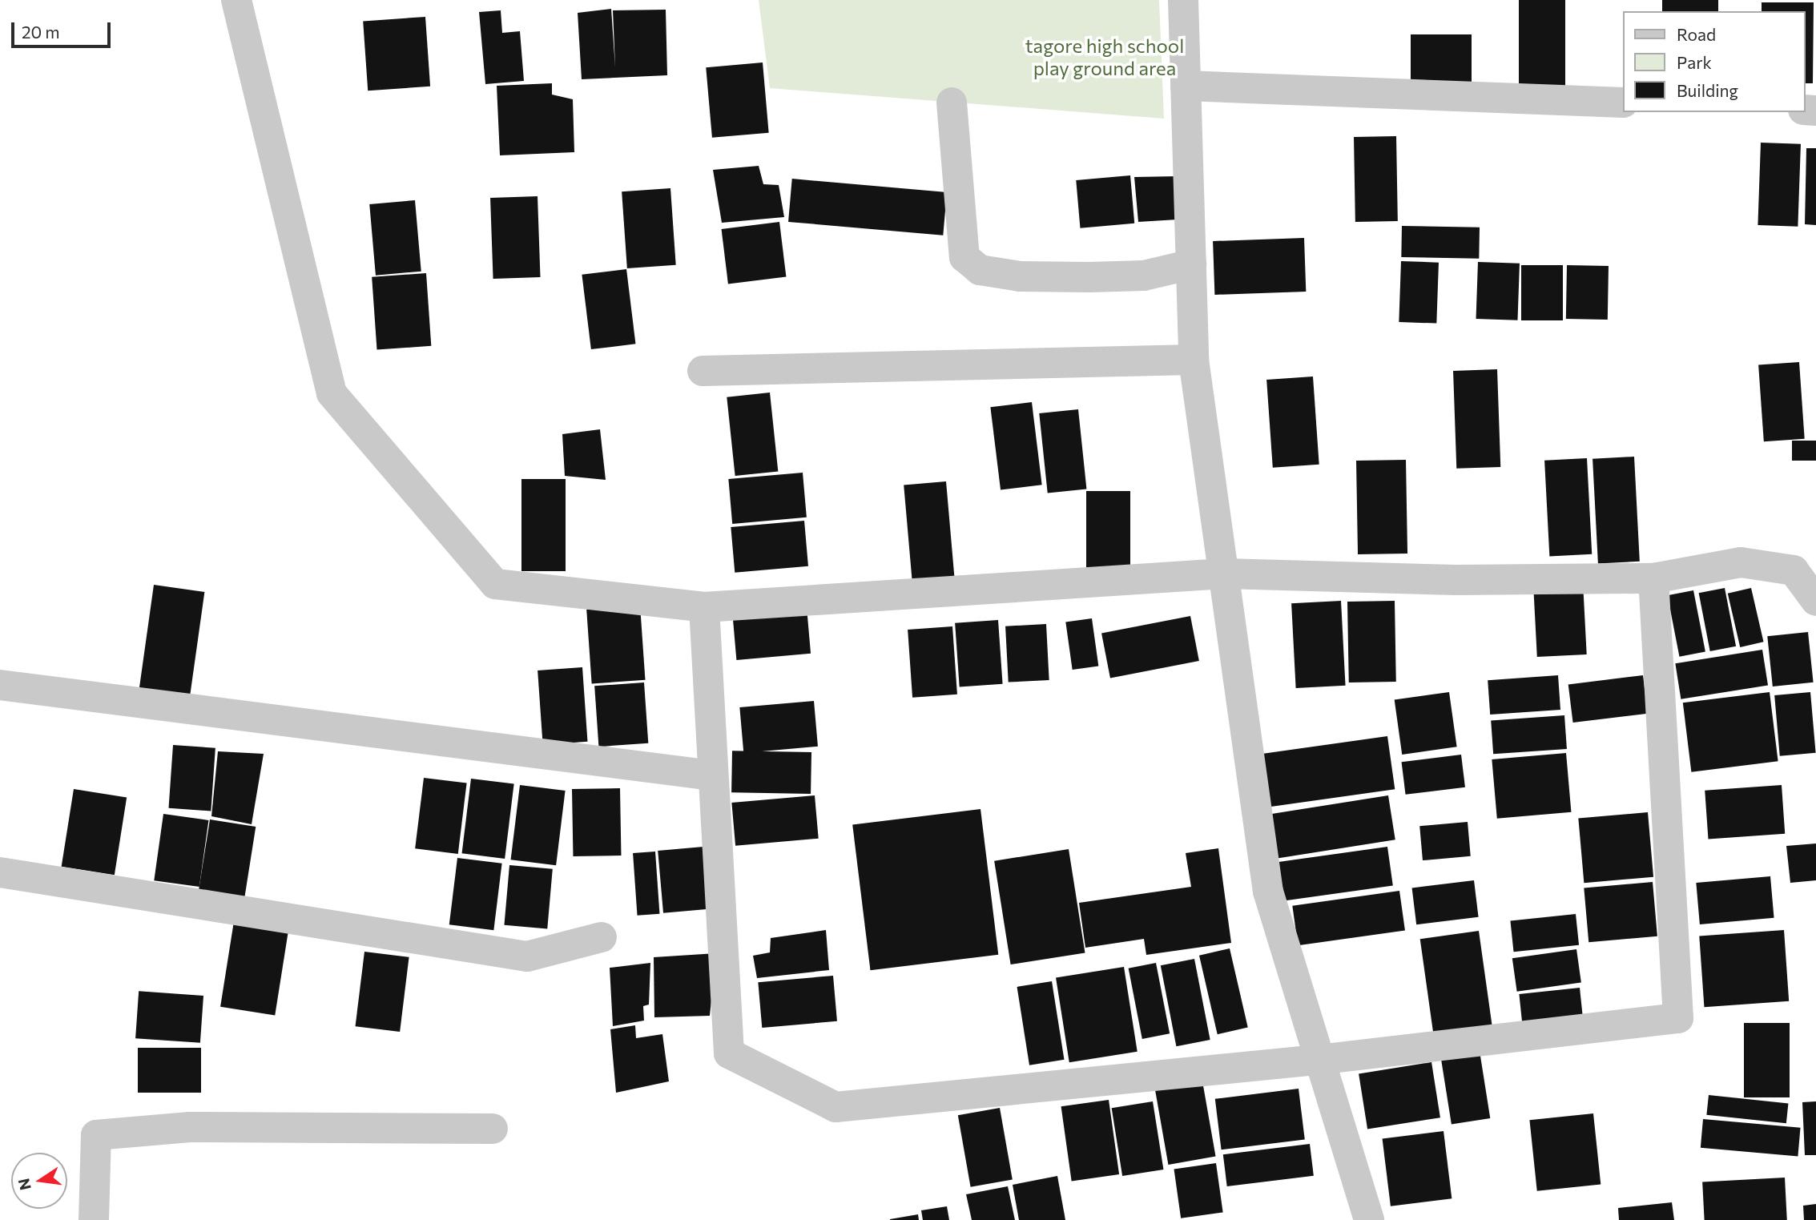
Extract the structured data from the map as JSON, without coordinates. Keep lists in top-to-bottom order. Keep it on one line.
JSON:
{"parks":["tagore high school play ground area"],"legend":["Road","Park","Building"],"scale_bar":"20 m","north":"left"}
